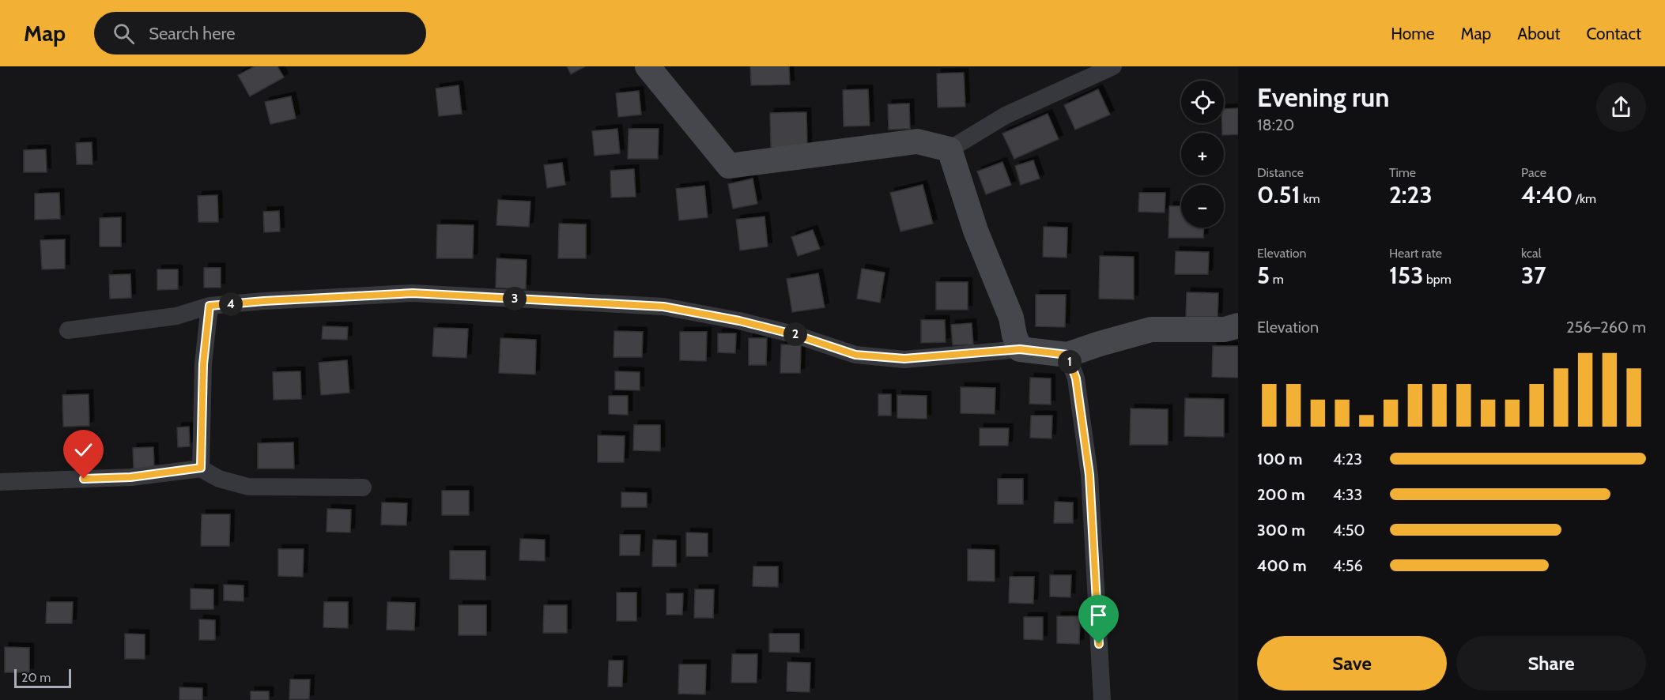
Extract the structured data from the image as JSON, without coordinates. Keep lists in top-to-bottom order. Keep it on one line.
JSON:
{"scale_bar":"20 m","page":{"header":"Map","search":"Search here","nav":["Home","Map","About","Contact"],"heading":["Evening run","18:20"],"map_buttons":["+","−"],"stats":[["Distance","0.51 km"],["Time","2:23"],["Pace","4:40 /km"],["Elevation","5 m"],["Heart rate","153 bpm"],["kcal","37"]],"pins":["3","4","2","1"],"chart":["Elevation","256–260 m"],"list":[{"name":"100 m","note":"4:23"},{"name":"200 m","note":"4:33"},{"name":"300 m","note":"4:50"},{"name":"400 m","note":"4:56"}],"buttons":["Save","Share"],"scale":"20 m"}}
